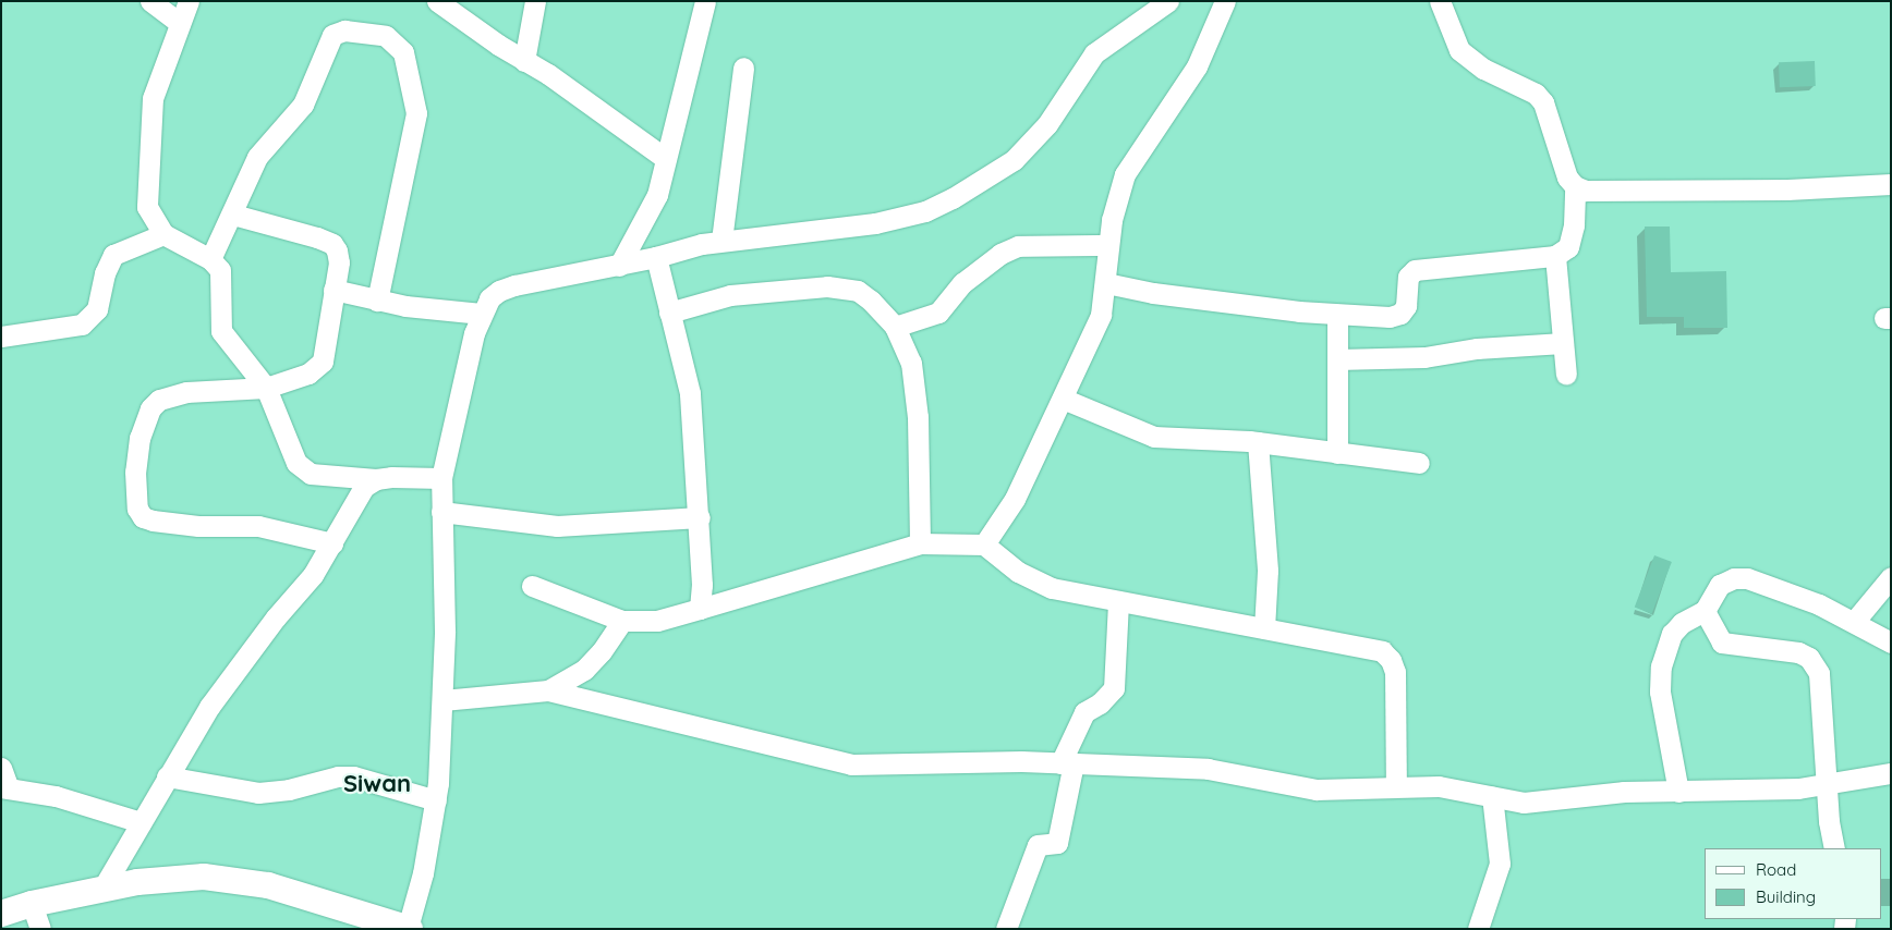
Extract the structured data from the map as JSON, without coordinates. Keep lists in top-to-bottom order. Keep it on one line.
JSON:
{"districts":["Siwan"],"legend":["Road","Building"]}
